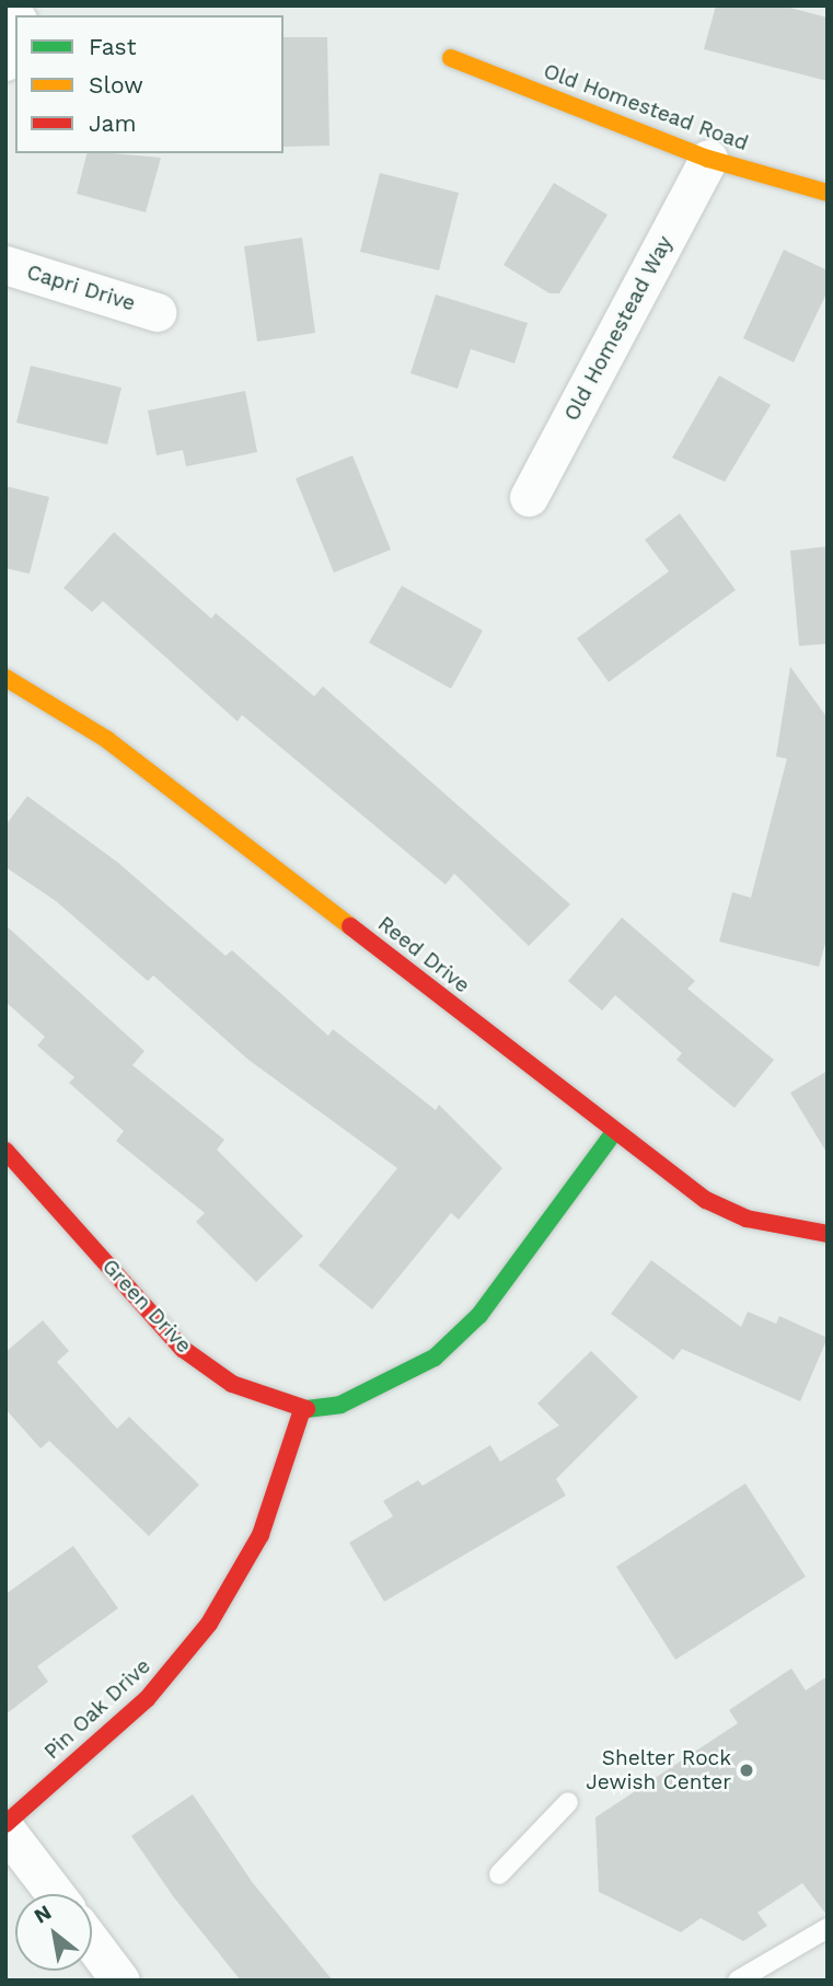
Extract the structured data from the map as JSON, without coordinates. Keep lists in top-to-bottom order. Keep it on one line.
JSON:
{"streets":{"street":["Old Homestead Road","Capri Drive","Old Homestead Way","Reed Drive","Green Drive","Pin Oak Drive"]},"crossings":[["Old Homestead Road","Old Homestead Way"],["Reed Drive","Green Drive"],["Green Drive","Pin Oak Drive"]],"places":["Shelter Rock Jewish Center"],"legend":["Fast","Slow","Jam"],"north":"top left"}
